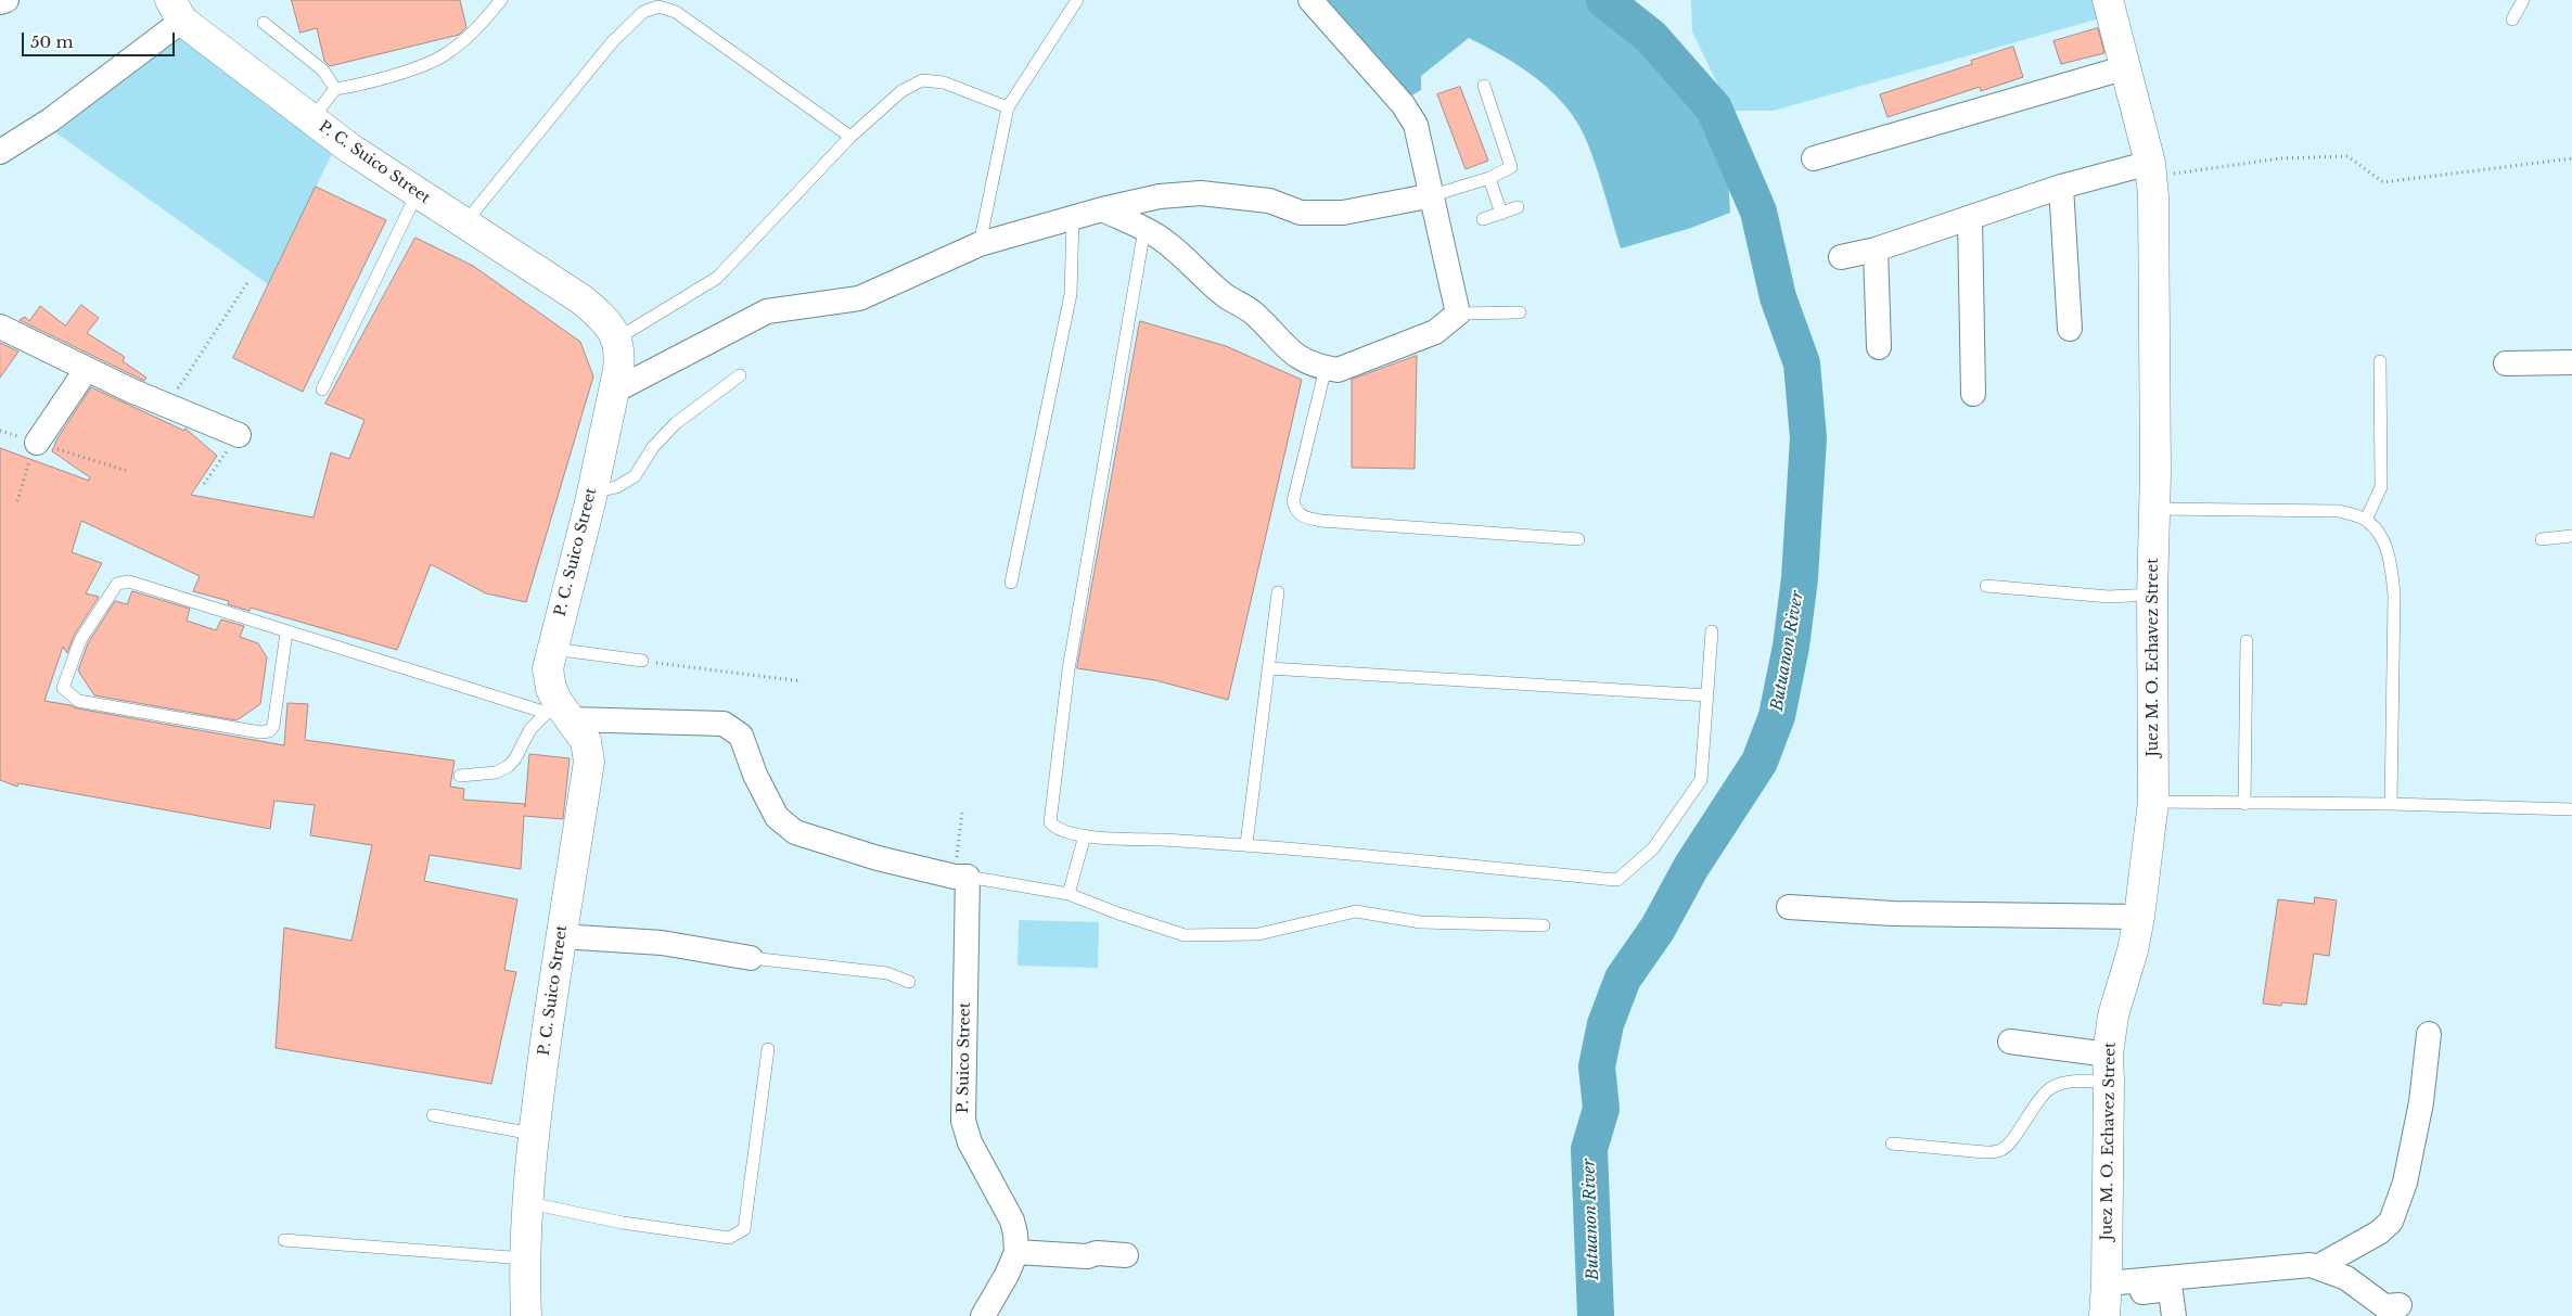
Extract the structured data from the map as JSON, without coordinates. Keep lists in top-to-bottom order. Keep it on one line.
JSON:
{"streets":{"street":["P. C. Suico Street","Juez M. O. Echavez Street","P. Suico Street"]},"water":["Butuanon River"],"scale_bar":"50 m"}
